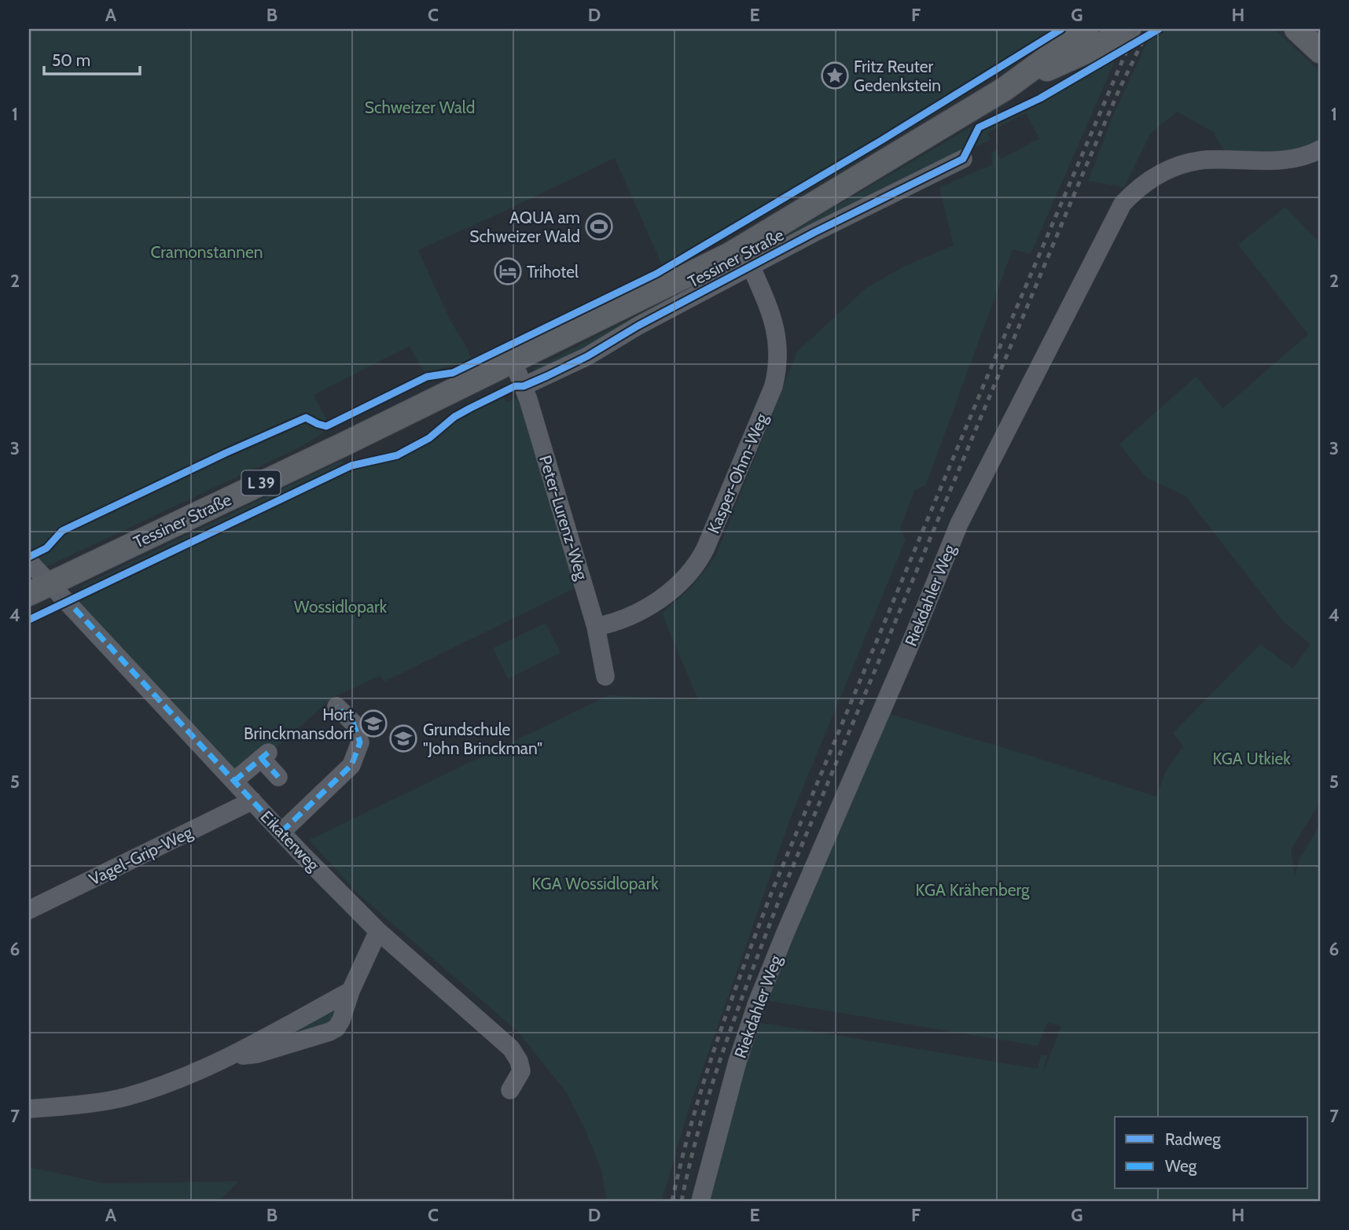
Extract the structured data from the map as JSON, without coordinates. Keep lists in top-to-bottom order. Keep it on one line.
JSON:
{"streets":{"main road":["Tessiner Straße","L 39"],"street":["Kasper-Ohm-Weg","Peter-Lurenz-Weg","Riekdahler Weg","Eikaterweg","Vagel-Grip-Weg"]},"crossings":[["Tessiner Straße","Kasper-Ohm-Weg"],["Tessiner Straße","Peter-Lurenz-Weg"],["Tessiner Straße","Eikaterweg"],["Kasper-Ohm-Weg","Peter-Lurenz-Weg"],["Eikaterweg","Vagel-Grip-Weg"]],"parks":["Schweizer Wald","Cramonstannen","Wossidlopark","KGA Utkiek","KGA Wossidlopark","KGA Krähenberg"],"places":{"place":["Fritz Reuter Gedenkstein"],"sports":["AQUA am Schweizer Wald"],"hotel":["Trihotel"],"school or university":["Hort Brinckmansdorf","Grundschule \"John Brinckman\""]},"legend":["Radweg","Weg"],"scale_bar":"50 m","grid":{"columns":["A","B","C","D","E","F","G","H"],"rows":["1","2","3","4","5","6","7"]}}
